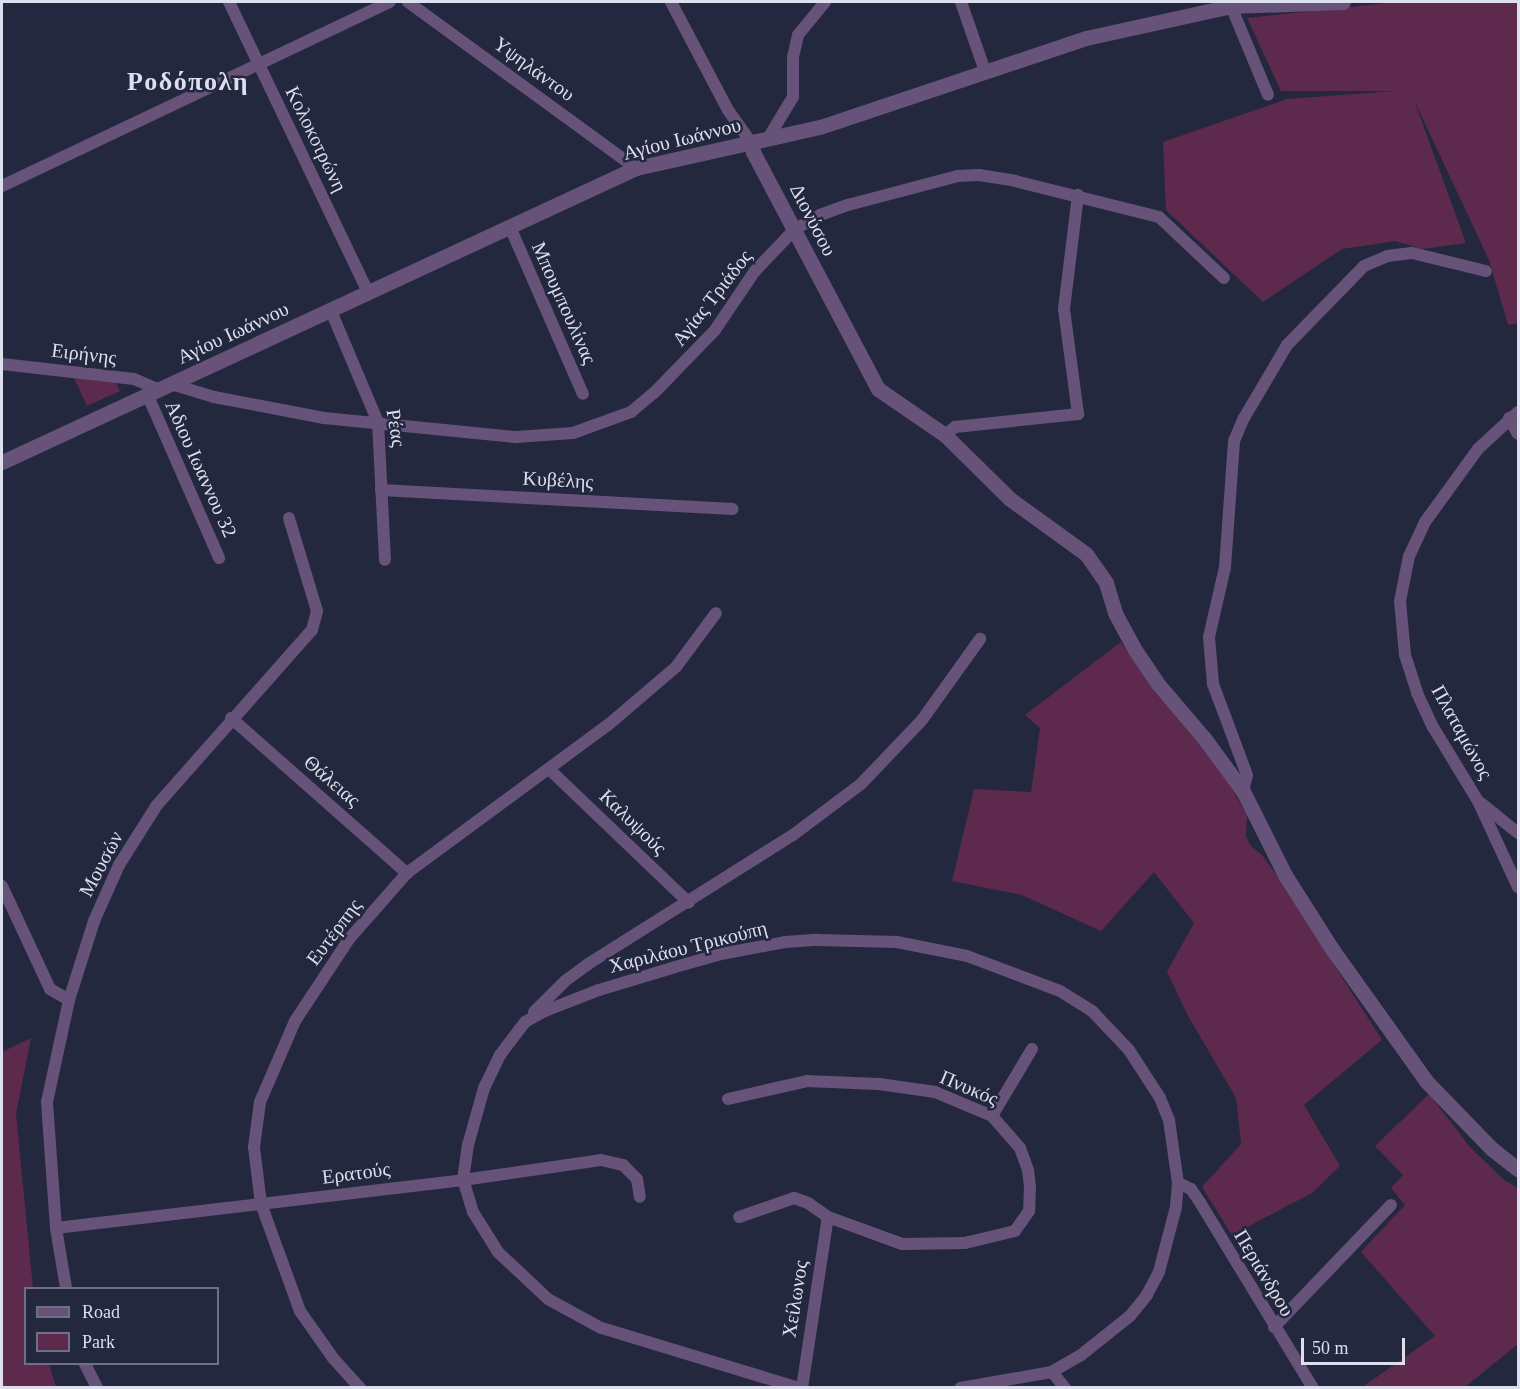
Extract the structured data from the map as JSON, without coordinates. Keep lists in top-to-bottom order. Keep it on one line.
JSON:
{"streets":{"street":["Υψηλάντου","Κολοκοτρώνη","Αγίου Ιωάννου","Διονύσου","Αγίας Τριάδος","Μπουμπουλίνας","Ειρήνης","Ρέας","Αδιου Ιωαννου 32","Κυβέλης","Πλαταμώνος","Θάλειας","Καλυψούς","Μουσών","Ευτέρπης","Χαριλάου Τρικούπη","Πνυκός","Ερατούς","Περιάνδρου","Χείλωνος"]},"crossings":[["Υψηλάντου","Αγίου Ιωάννου"],["Κολοκοτρώνη","Αγίου Ιωάννου"],["Αγίου Ιωάννου","Διονύσου"],["Αγίου Ιωάννου","Αγίας Τριάδος"],["Αγίου Ιωάννου","Μπουμπουλίνας"],["Αγίου Ιωάννου","Ειρήνης"],["Αγίου Ιωάννου","Ρέας"],["Αγίου Ιωάννου","Αδιου Ιωαννου 32"],["Διονύσου","Αγίας Τριάδος"],["Αγίας Τριάδος","Ειρήνης"],["Αγίας Τριάδος","Ρέας"],["Αγίας Τριάδος","Αδιου Ιωαννου 32"],["Ειρήνης","Αδιου Ιωαννου 32"],["Ρέας","Κυβέλης"],["Θάλειας","Μουσών"],["Θάλειας","Ευτέρπης"],["Καλυψούς","Ευτέρπης"],["Μουσών","Ερατούς"],["Ευτέρπης","Ερατούς"],["Χαριλάου Τρικούπη","Ερατούς"],["Χαριλάου Τρικούπη","Περιάνδρου"],["Χαριλάου Τρικούπη","Χείλωνος"],["Πνυκός","Χείλωνος"]],"districts":["Ροδόπολη"],"legend":["Road","Park"],"scale_bar":"50 m"}
